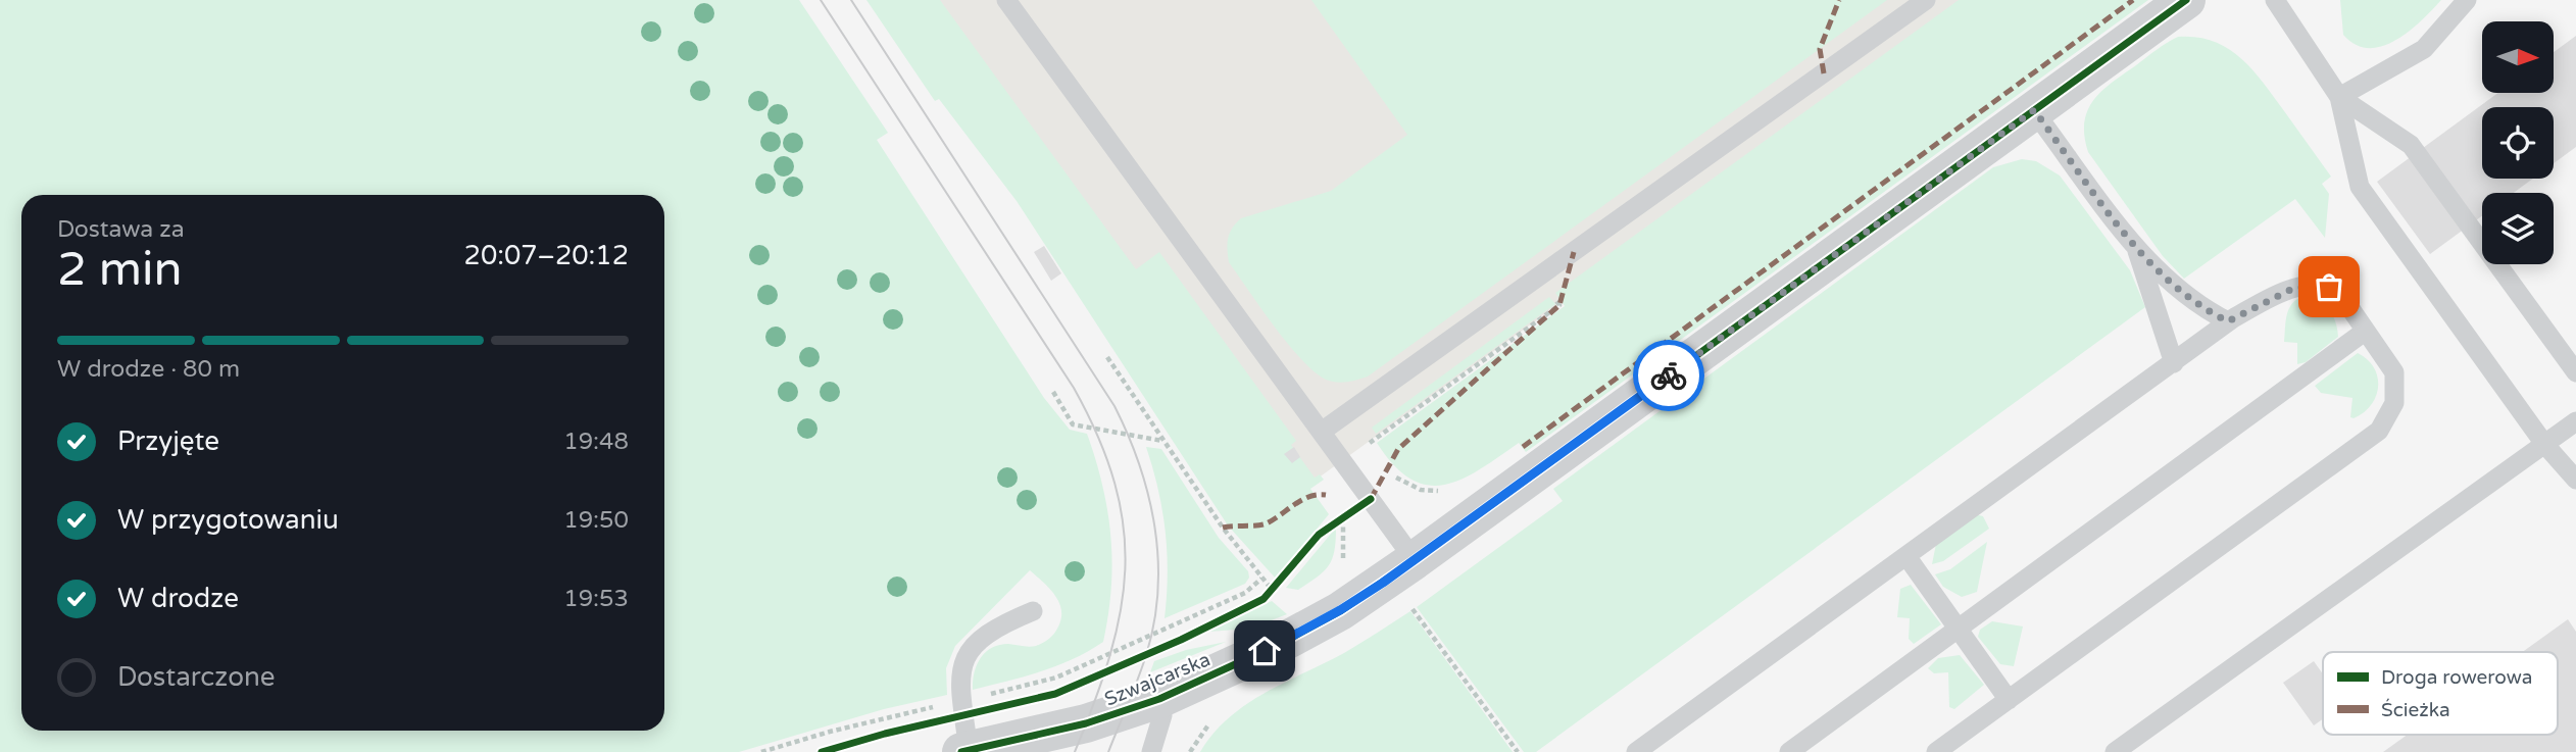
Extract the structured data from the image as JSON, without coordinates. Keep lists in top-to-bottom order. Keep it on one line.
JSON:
{"streets":{"street":["Szwajcarska"]},"legend":["Droga rowerowa","Ścieżka"],"north":"right","page":{"heading":["2 min","Dostawa za","20:07–20:12"],"bar":"W drodze · 80 m","list":[["Przyjęte","19:48"],["W przygotowaniu","19:50"],["W drodze","19:53"],"Dostarczone"]}}
